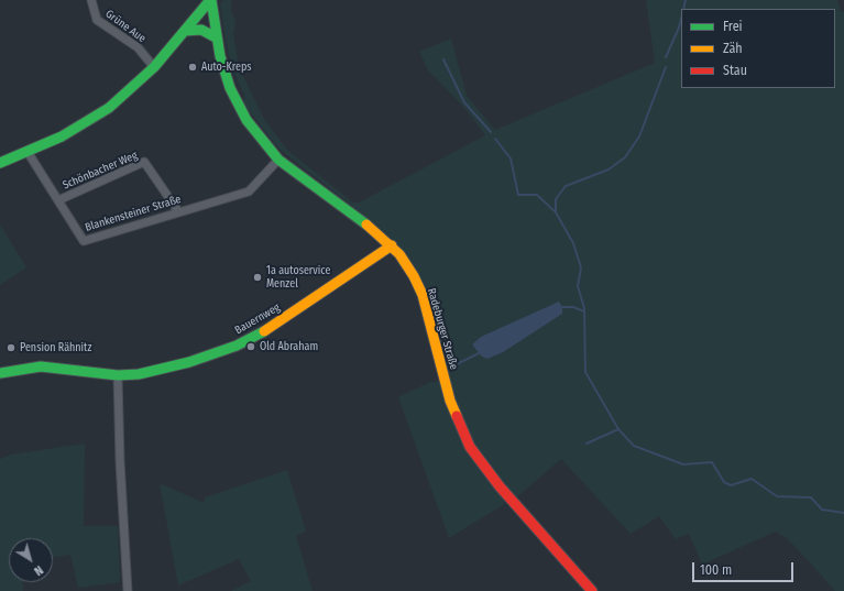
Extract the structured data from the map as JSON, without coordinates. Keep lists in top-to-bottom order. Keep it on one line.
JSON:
{"streets":{"street":["Grüne Aue","Schönbacher Weg","Blankensteiner Straße","Bauernweg","Radeburger Straße"]},"crossings":[["Schönbacher Weg","Blankensteiner Straße"],["Blankensteiner Straße","Radeburger Straße"],["Bauernweg","Radeburger Straße"]],"places":["Auto-Kreps","1a autoservice Menzel","Old Abraham","Pension Rähnitz"],"legend":["Frei","Zäh","Stau"],"scale_bar":"100 m","north":"bottom right"}
